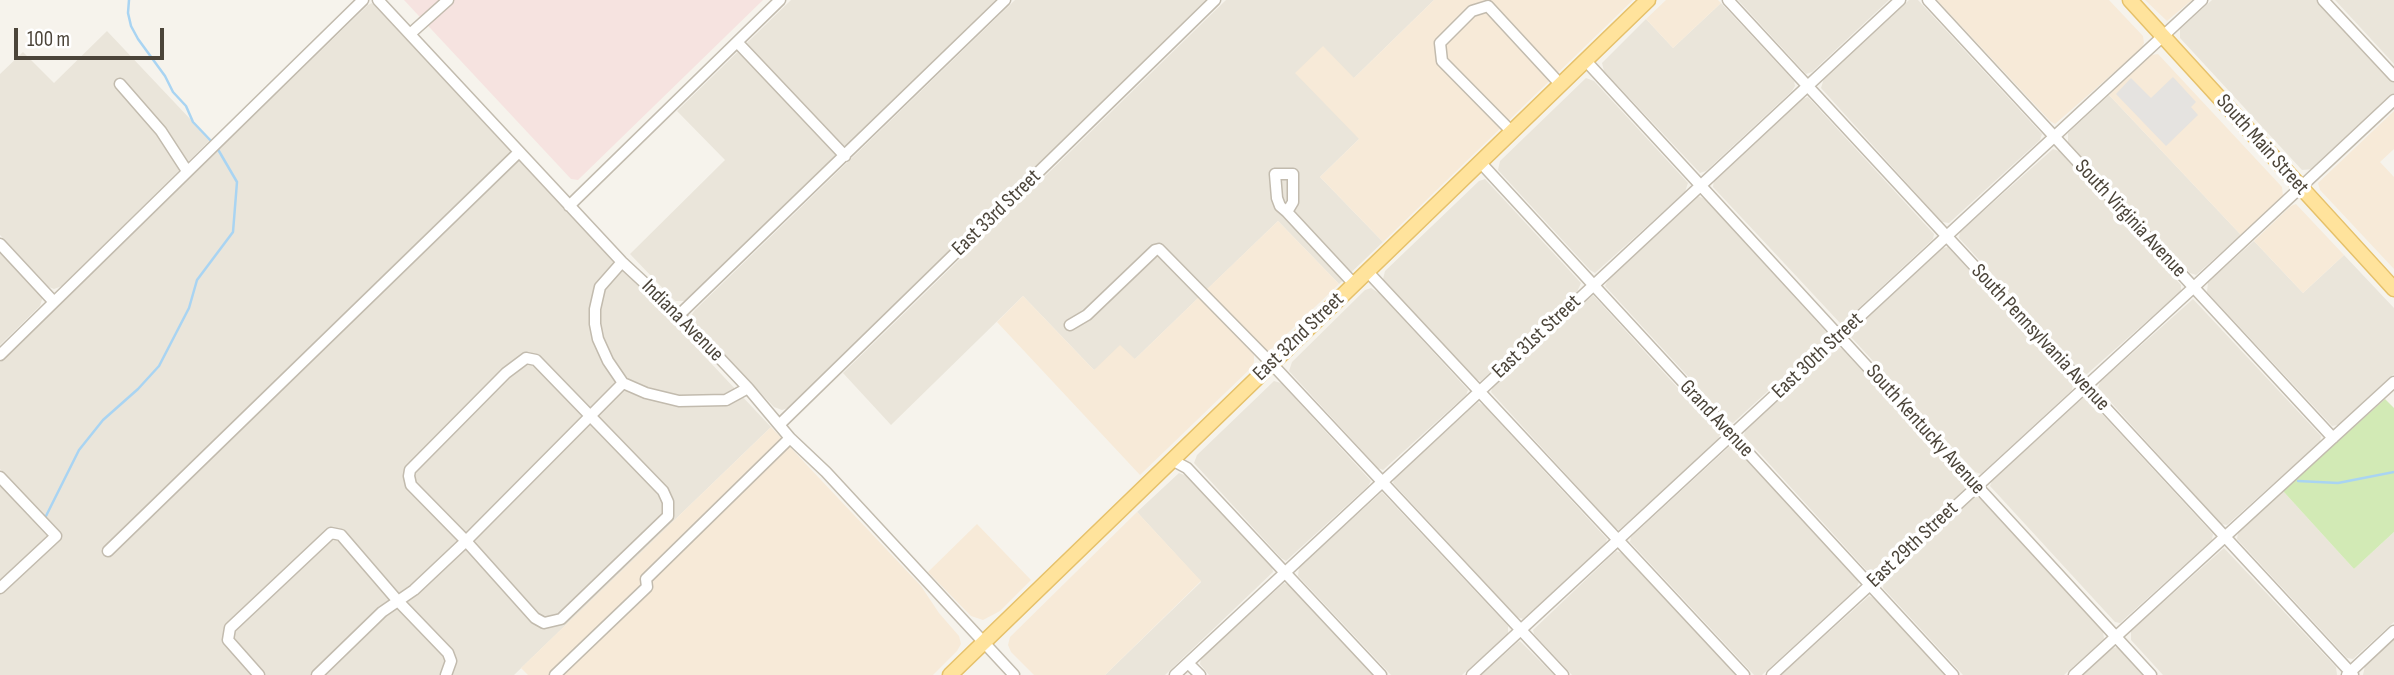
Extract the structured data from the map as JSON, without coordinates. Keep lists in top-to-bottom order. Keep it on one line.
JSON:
{"streets":{"main road":["South Main Street","East 32nd Street"],"street":["East 33rd Street","South Virginia Avenue","Indiana Avenue","East 31st Street","South Pennsylvania Avenue","East 30th Street","Grand Avenue","South Kentucky Avenue","East 29th Street"]},"crossings":[["South Main Street","East 30th Street"],["South Main Street","East 29th Street"],["East 33rd Street","Indiana Avenue"],["South Virginia Avenue","East 30th Street"],["South Virginia Avenue","East 29th Street"],["Indiana Avenue","East 32nd Street"],["East 32nd Street","Grand Avenue"],["East 32nd Street","South Kentucky Avenue"],["East 31st Street","South Pennsylvania Avenue"],["East 31st Street","Grand Avenue"],["East 31st Street","South Kentucky Avenue"],["South Pennsylvania Avenue","East 30th Street"],["South Pennsylvania Avenue","East 29th Street"],["East 30th Street","Grand Avenue"],["East 30th Street","South Kentucky Avenue"],["Grand Avenue","East 29th Street"],["South Kentucky Avenue","East 29th Street"]],"scale_bar":"100 m"}
